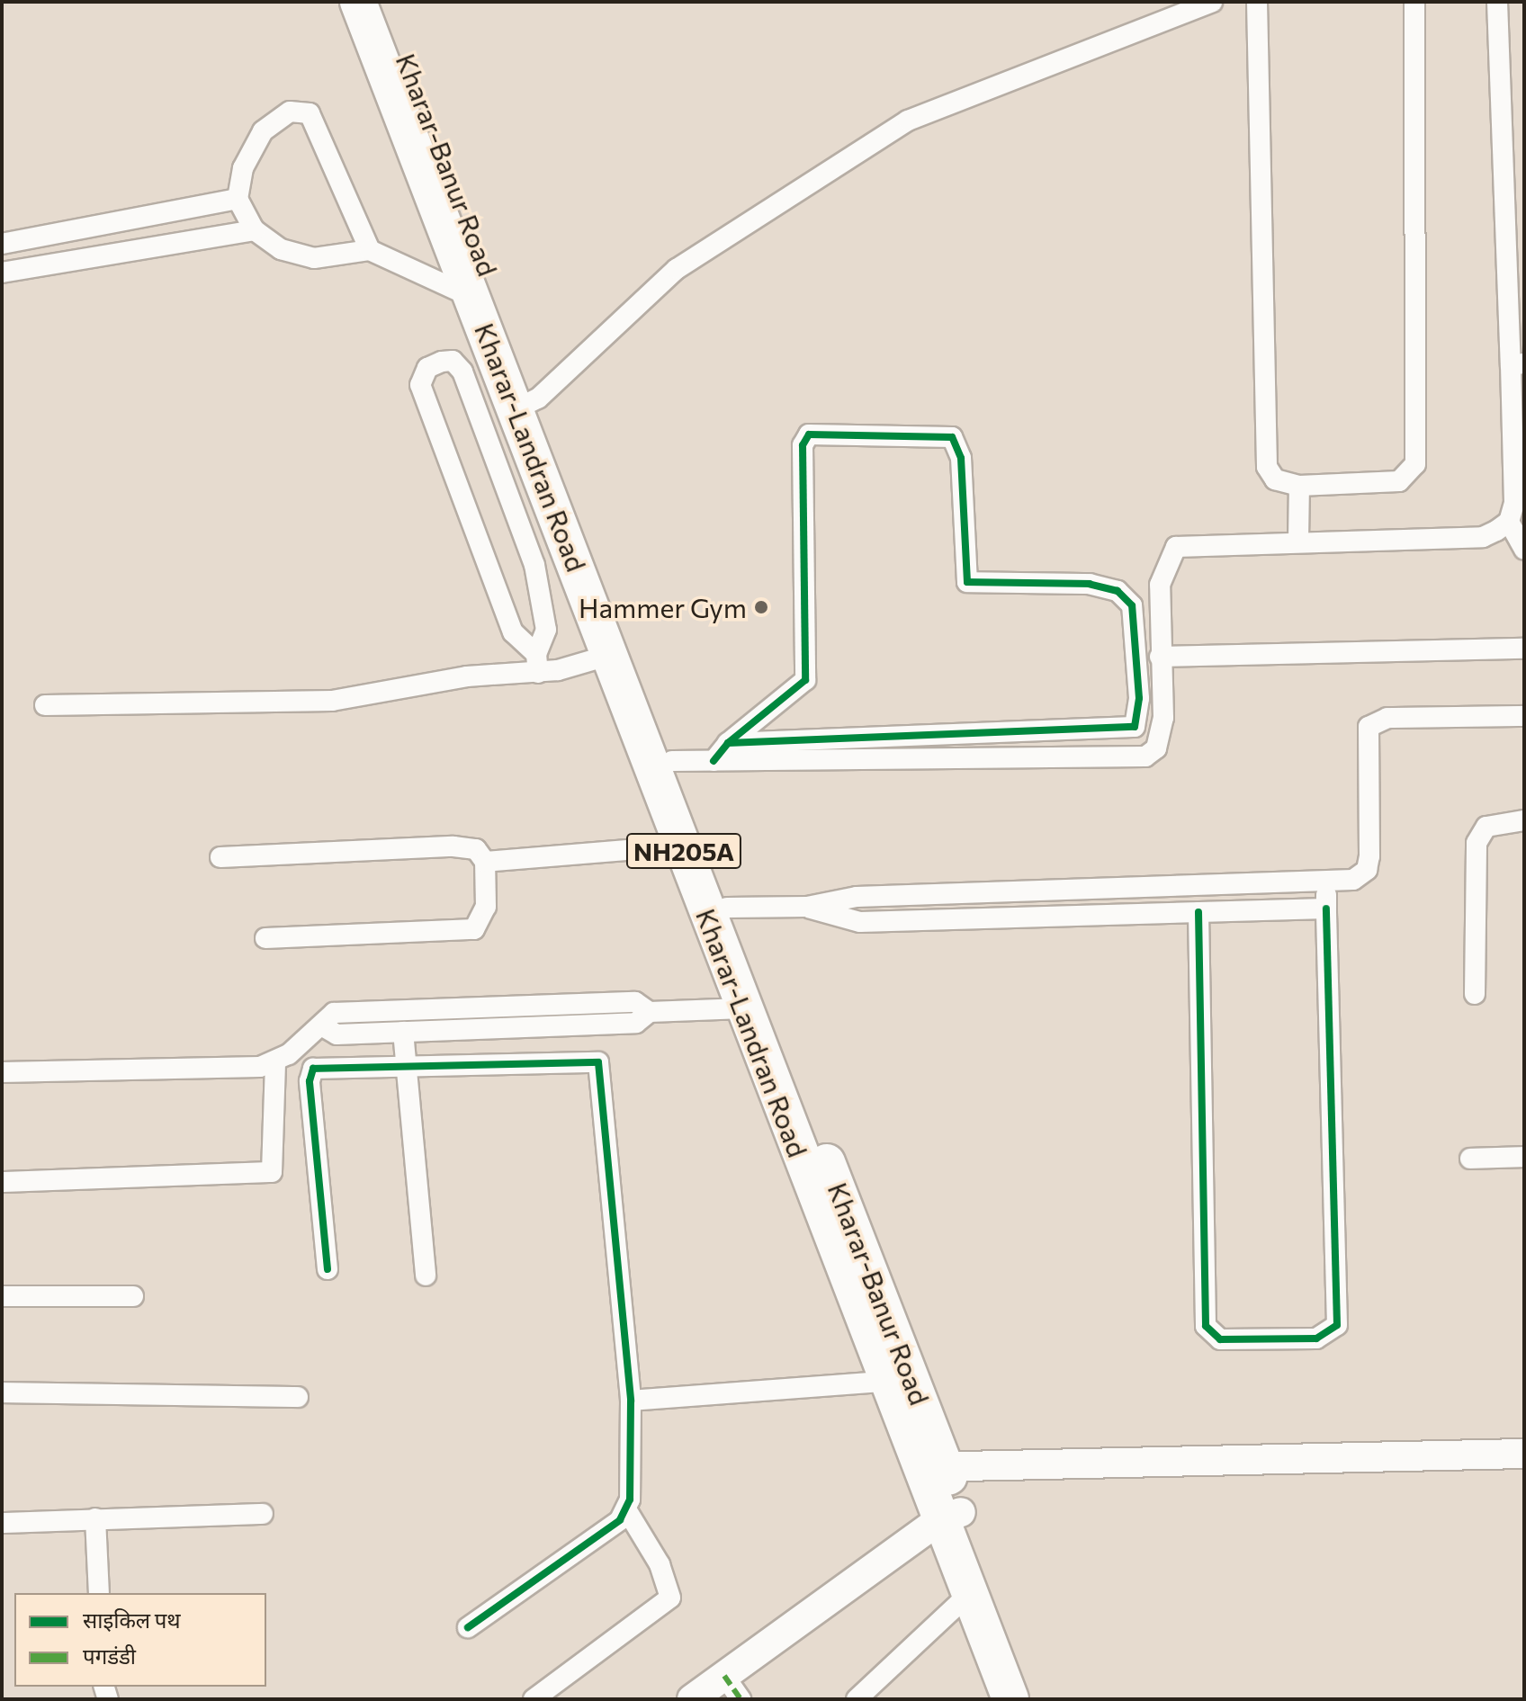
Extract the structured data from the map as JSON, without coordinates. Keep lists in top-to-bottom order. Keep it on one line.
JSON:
{"streets":{"highway":["Kharar-Banur Road","Kharar-Landran Road","NH205A"]},"crossings":[["Kharar-Banur Road","Kharar-Landran Road"],["Kharar-Landran Road","NH205A"]],"places":["Hammer Gym"],"legend":["साइकिल पथ","पगडंडी"]}
